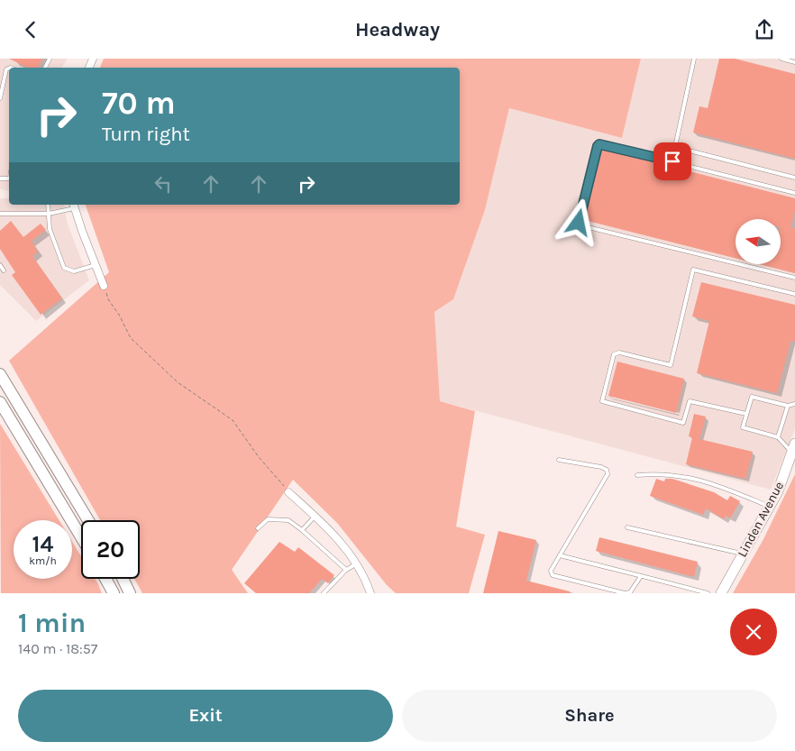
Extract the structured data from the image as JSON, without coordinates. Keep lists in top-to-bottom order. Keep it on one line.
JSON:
{"streets":{"main road":["Linden Avenue"]},"north":"left","page":{"header":"Headway","turn":["70 m","Turn right"],"speed":"14 km/h","limit":"20","heading":["1 min","140 m · 18:57"],"buttons":["Exit","Share"]}}
